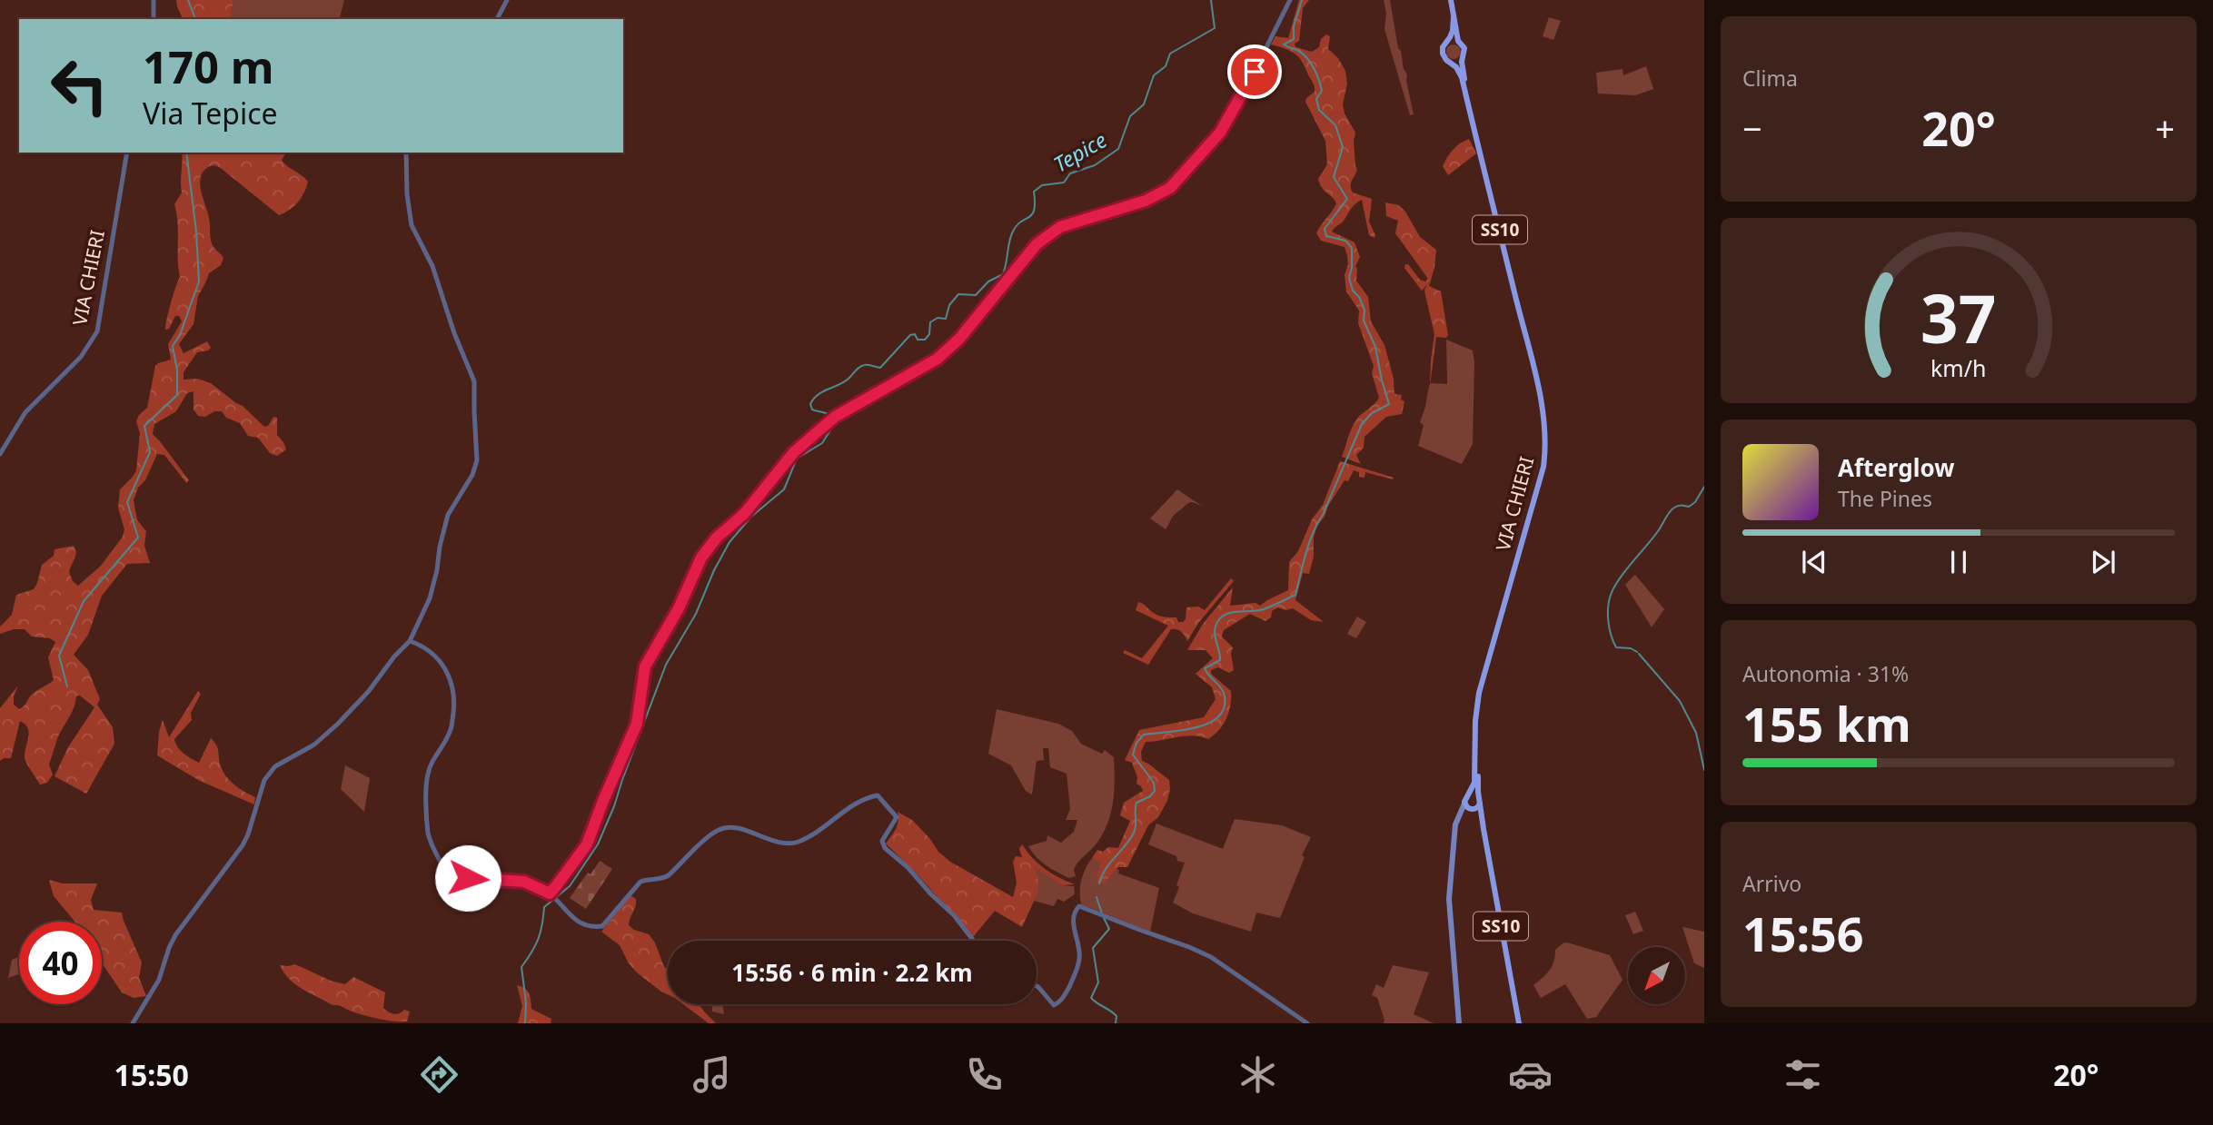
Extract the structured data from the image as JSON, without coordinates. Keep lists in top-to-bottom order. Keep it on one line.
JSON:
{"streets":{"main road":["SS10","VIA CHIERI"]},"water":["Tepice"],"north":"bottom left","page":{"tile":["Clima",["Autonomia · 31%","155 km"],["Arrivo","15:56"]],"turn":["170 m","Via Tepice"],"heat":["−","20°","+"],"song":["Afterglow","The Pines"],"limit":"40","trip":"15:56 · 6 min · 2.2 km","tabs":["15:50","20°"],"gauge":["37","km/h"]}}
